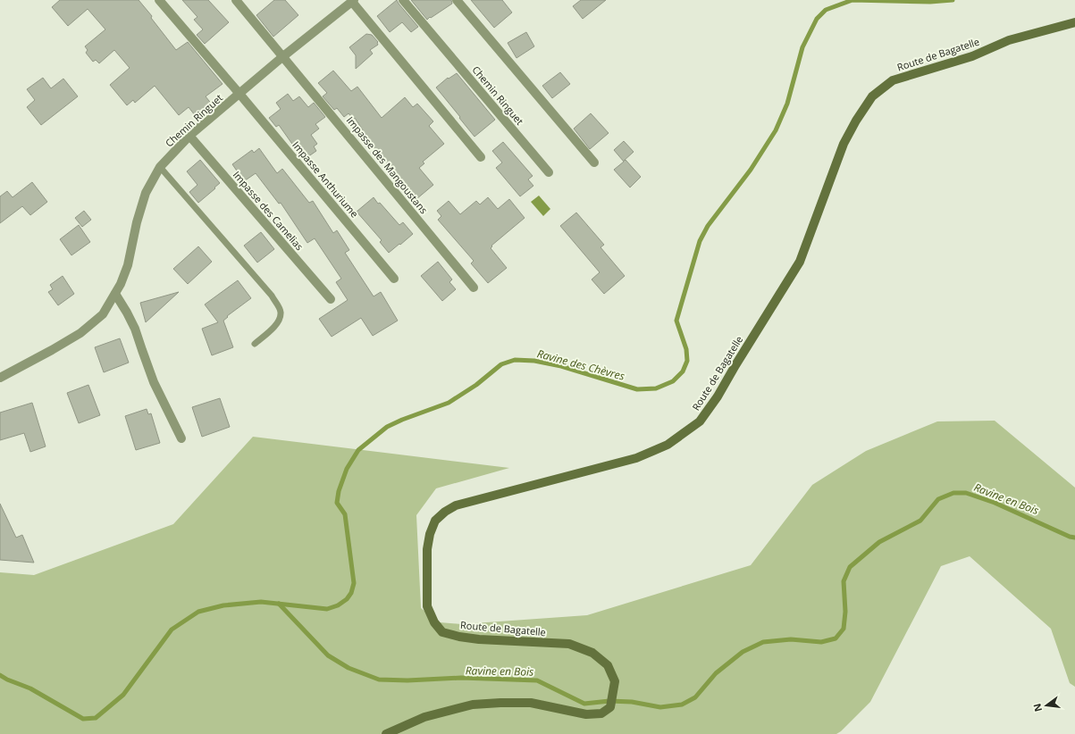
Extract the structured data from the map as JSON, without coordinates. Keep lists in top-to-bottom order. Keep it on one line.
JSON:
{"streets":{"main road":["Route de Bagatelle"],"street":["Chemin Ringuet","Impasse des Mangoustans","Impasse Anthuriume","Impasse des Camelias"]},"crossings":[["Chemin Ringuet","Impasse des Mangoustans"],["Chemin Ringuet","Impasse Anthuriume"],["Chemin Ringuet","Impasse des Camelias"]],"water":["Ravine des Chèvres","Ravine en Bois"],"north":"left"}
